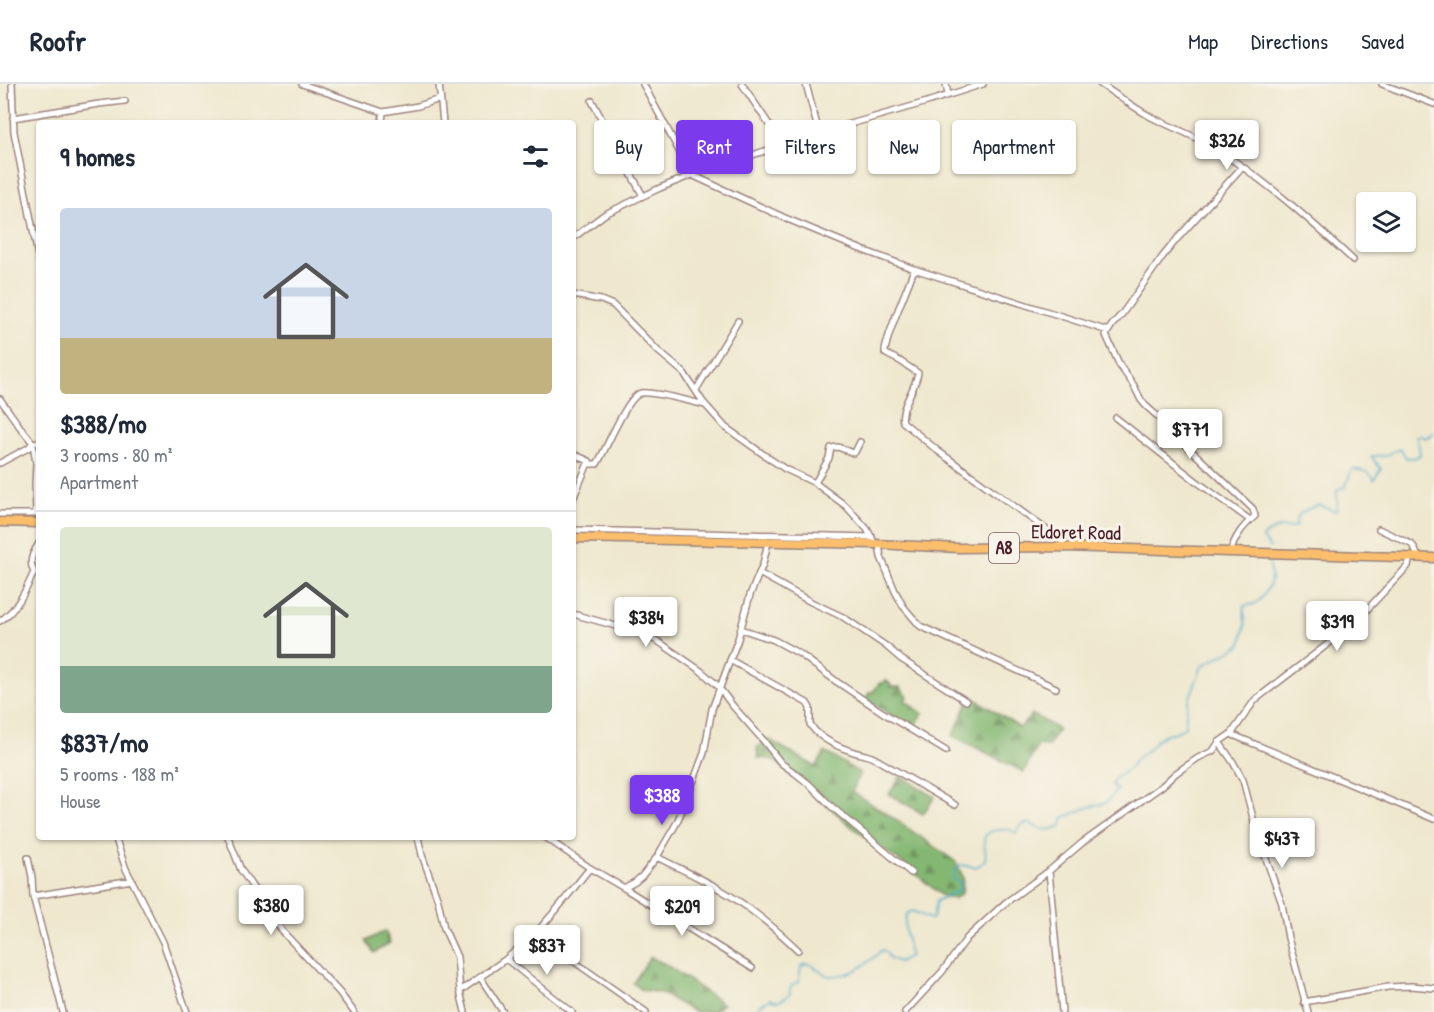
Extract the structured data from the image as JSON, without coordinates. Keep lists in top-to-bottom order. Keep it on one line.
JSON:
{"streets":{"highway":["Eldoret Road","A8"]},"page":{"header":"Roofr","nav":["Map","Directions","Saved"],"price":["$326","$771","$384","$319","$388","$437","$380","$209","$837"],"chip":["Buy","Rent","Filters","New","Apartment"],"heading":"9 homes","list":[{"name":"$388/mo","note":"3 rooms · 80 m² · Apartment"},{"name":"$837/mo","note":"5 rooms · 188 m² · House"}]}}
